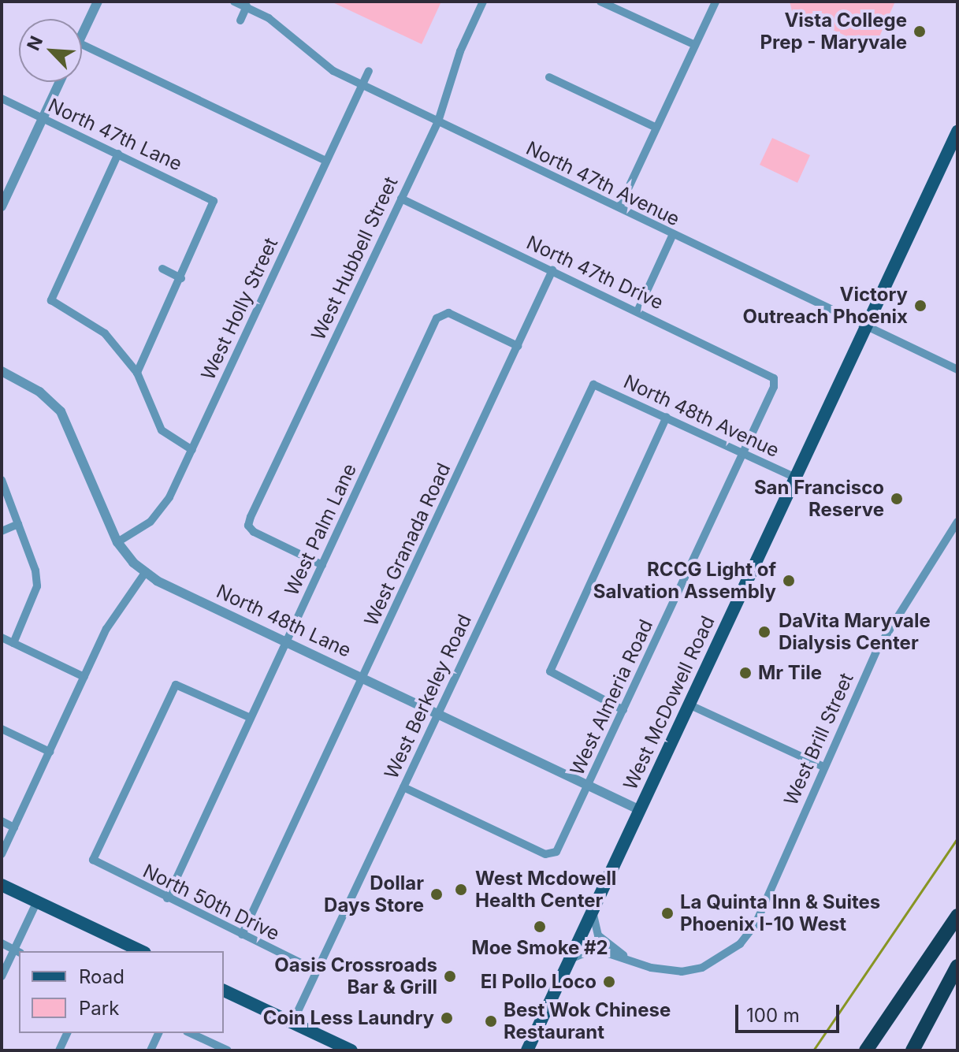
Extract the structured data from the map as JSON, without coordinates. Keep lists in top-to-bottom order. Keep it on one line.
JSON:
{"streets":{"main road":["West McDowell Road"],"street":["North 47th Lane","North 47th Avenue","West Hubbell Street","North 47th Drive","West Holly Street","North 48th Avenue","West Palm Lane","West Granada Road","North 48th Lane","West Berkeley Road","West Almeria Road","West Brill Street","North 50th Drive"]},"crossings":[["North 47th Avenue","West Hubbell Street"],["North 47th Avenue","West Holly Street"],["North 47th Avenue","West McDowell Road"],["West Hubbell Street","North 47th Drive"],["West Hubbell Street","West Palm Lane"],["North 47th Drive","West Granada Road"],["North 47th Drive","West Almeria Road"],["West Holly Street","North 48th Lane"],["North 48th Avenue","West Berkeley Road"],["North 48th Avenue","West Almeria Road"],["North 48th Avenue","West McDowell Road"],["West Palm Lane","West Granada Road"],["West Palm Lane","North 48th Lane"],["West Palm Lane","North 50th Drive"],["West Granada Road","North 48th Lane"],["West Granada Road","North 50th Drive"],["North 48th Lane","West Berkeley Road"],["North 48th Lane","West Almeria Road"],["North 48th Lane","West McDowell Road"],["West Berkeley Road","West Almeria Road"],["West Berkeley Road","North 50th Drive"]],"places":["Vista College Prep - Maryvale","Victory Outreach Phoenix","San Francisco Reserve","RCCG Light of Salvation Assembly","DaVita Maryvale Dialysis Center","Mr Tile","West Mcdowell Health Center","Dollar Days Store","La Quinta Inn & Suites Phoenix I-10 West","Moe Smoke #2","Oasis Crossroads Bar & Grill","El Pollo Loco","Coin Less Laundry","Best Wok Chinese Restaurant"],"legend":["Road","Park"],"scale_bar":"100 m","north":"top left"}
